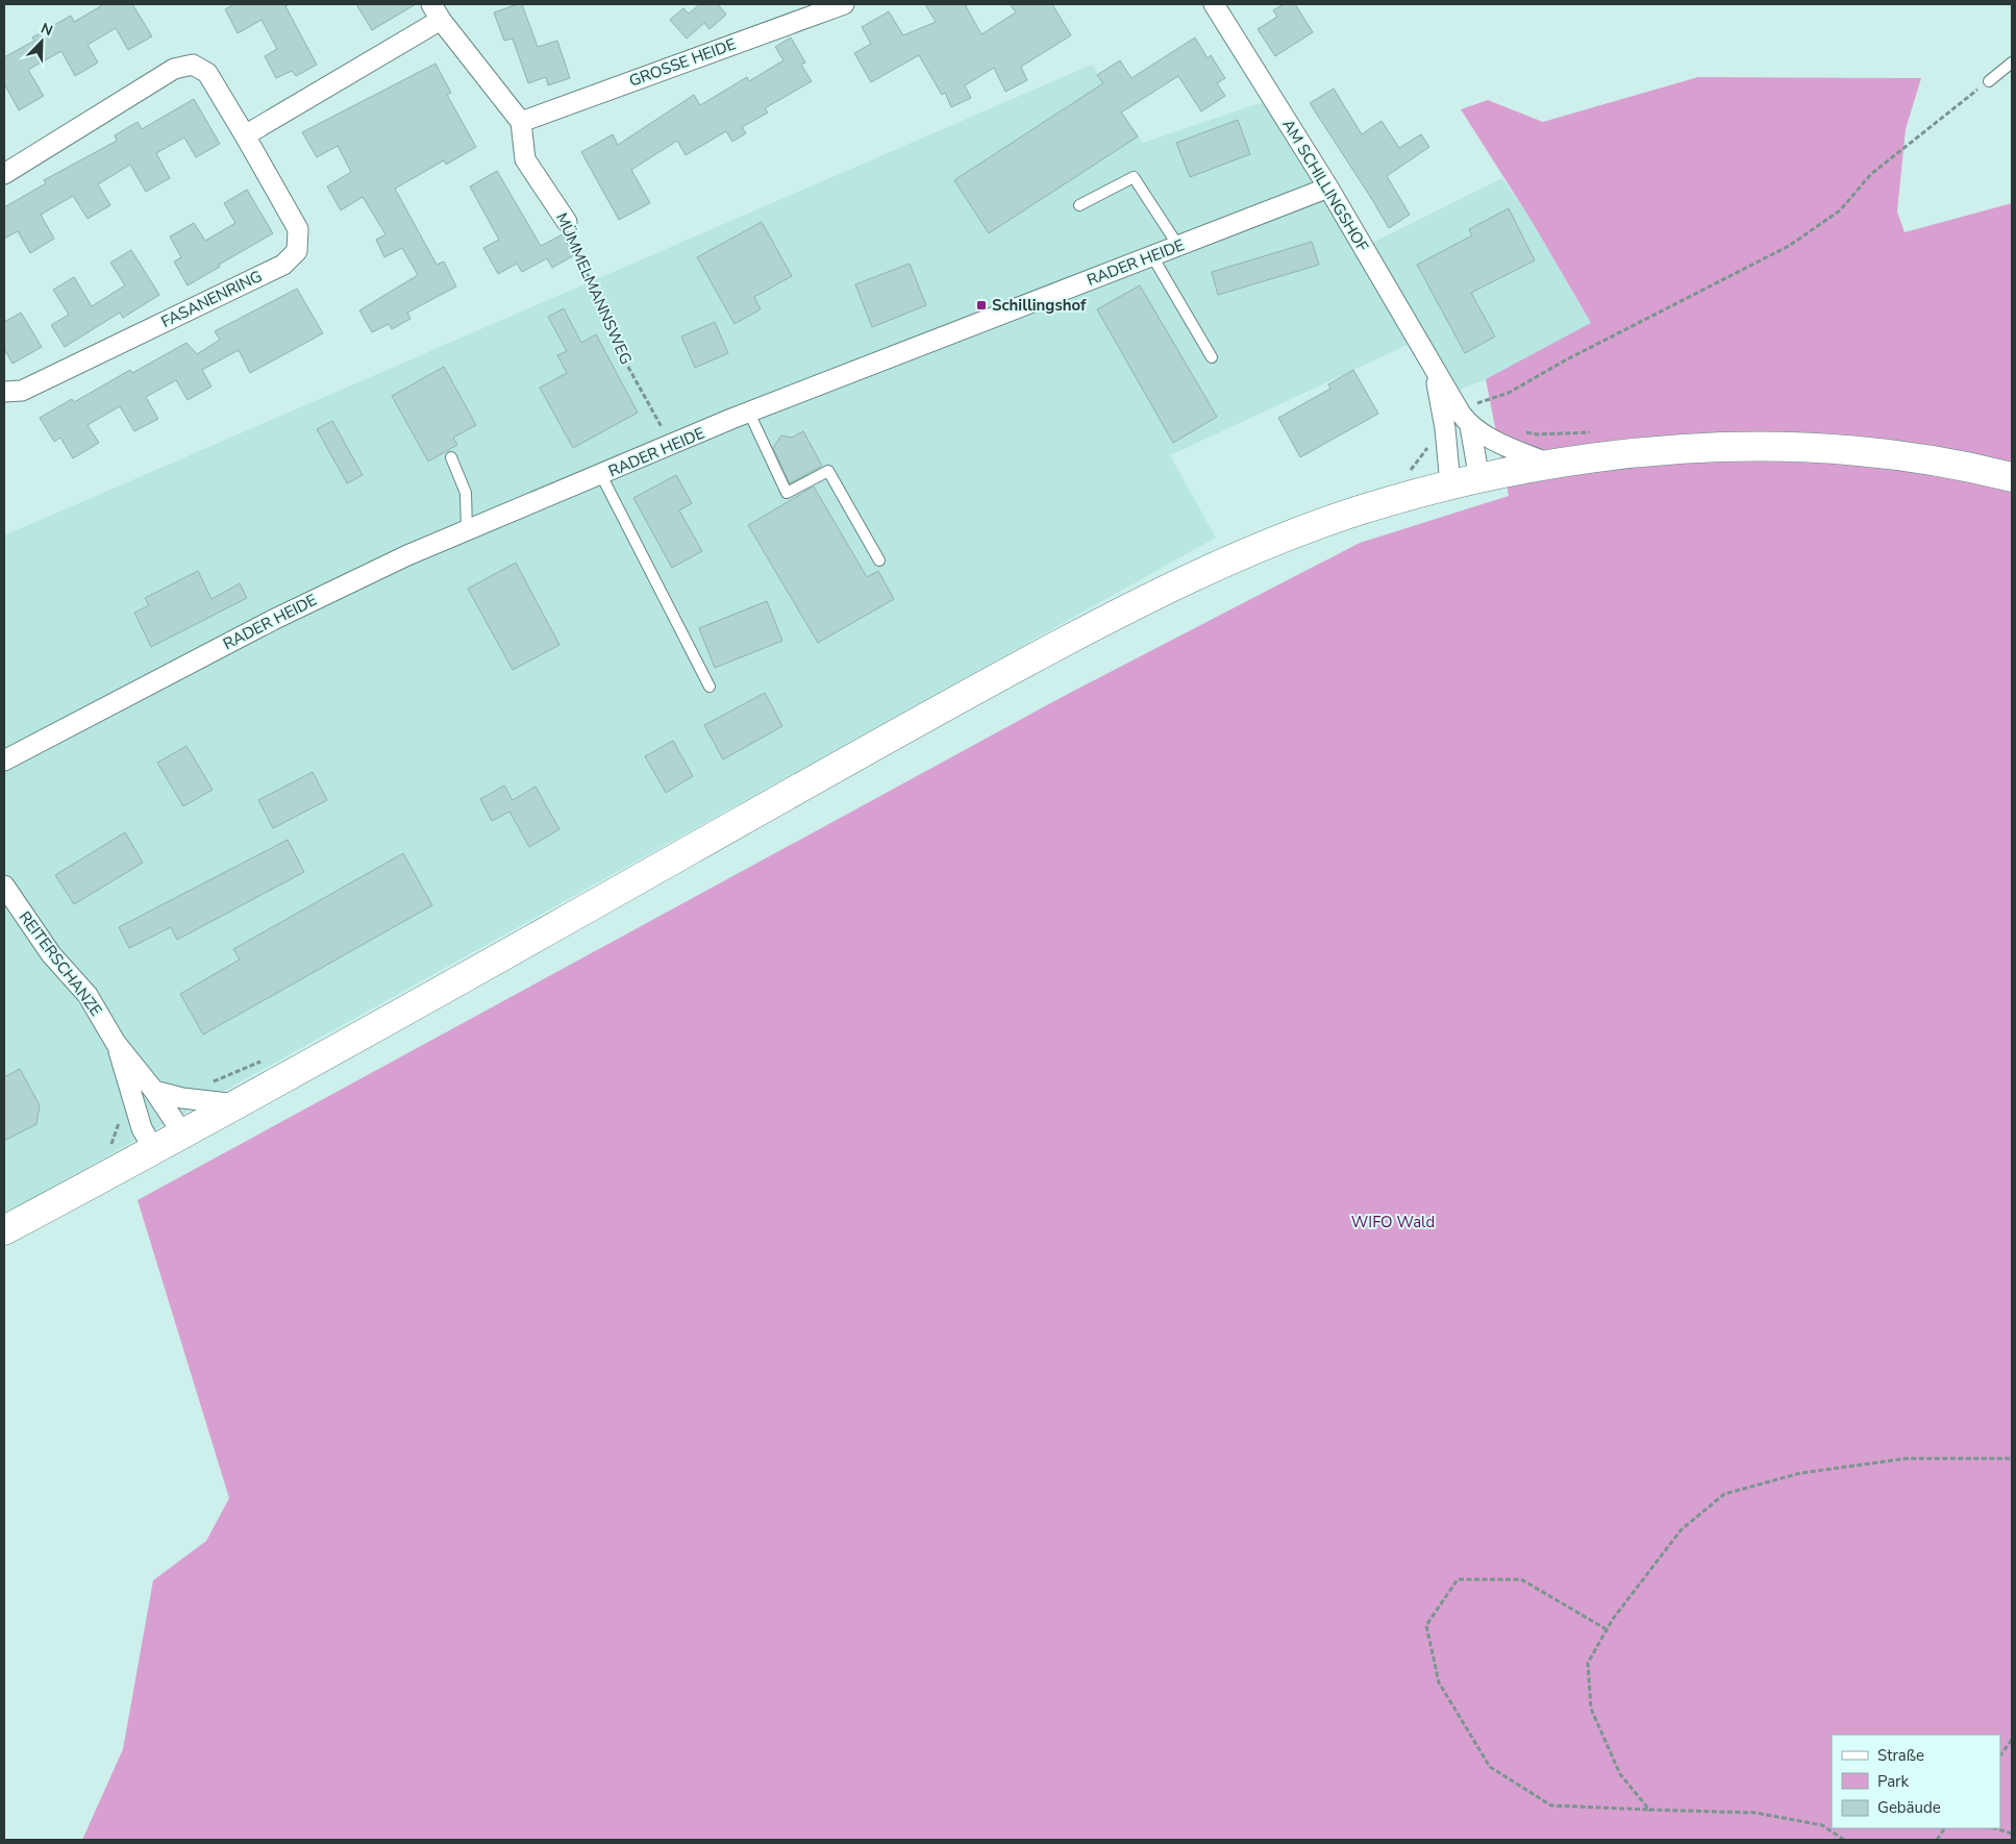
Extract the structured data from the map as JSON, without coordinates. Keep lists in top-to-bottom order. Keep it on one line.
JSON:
{"streets":{"street":["GROSSE HEIDE","AM SCHILLINGSHOF","RADER HEIDE","MÜMMELMANNSWEG","FASANENRING","REITERSCHANZE"]},"crossings":[["GROSSE HEIDE","MÜMMELMANNSWEG"],["AM SCHILLINGSHOF","RADER HEIDE"],["RADER HEIDE","MÜMMELMANNSWEG"]],"parks":["WIFO Wald"],"places":{"transit":["Schillingshof"]},"legend":["Straße","Park","Gebäude"],"north":"top right"}
